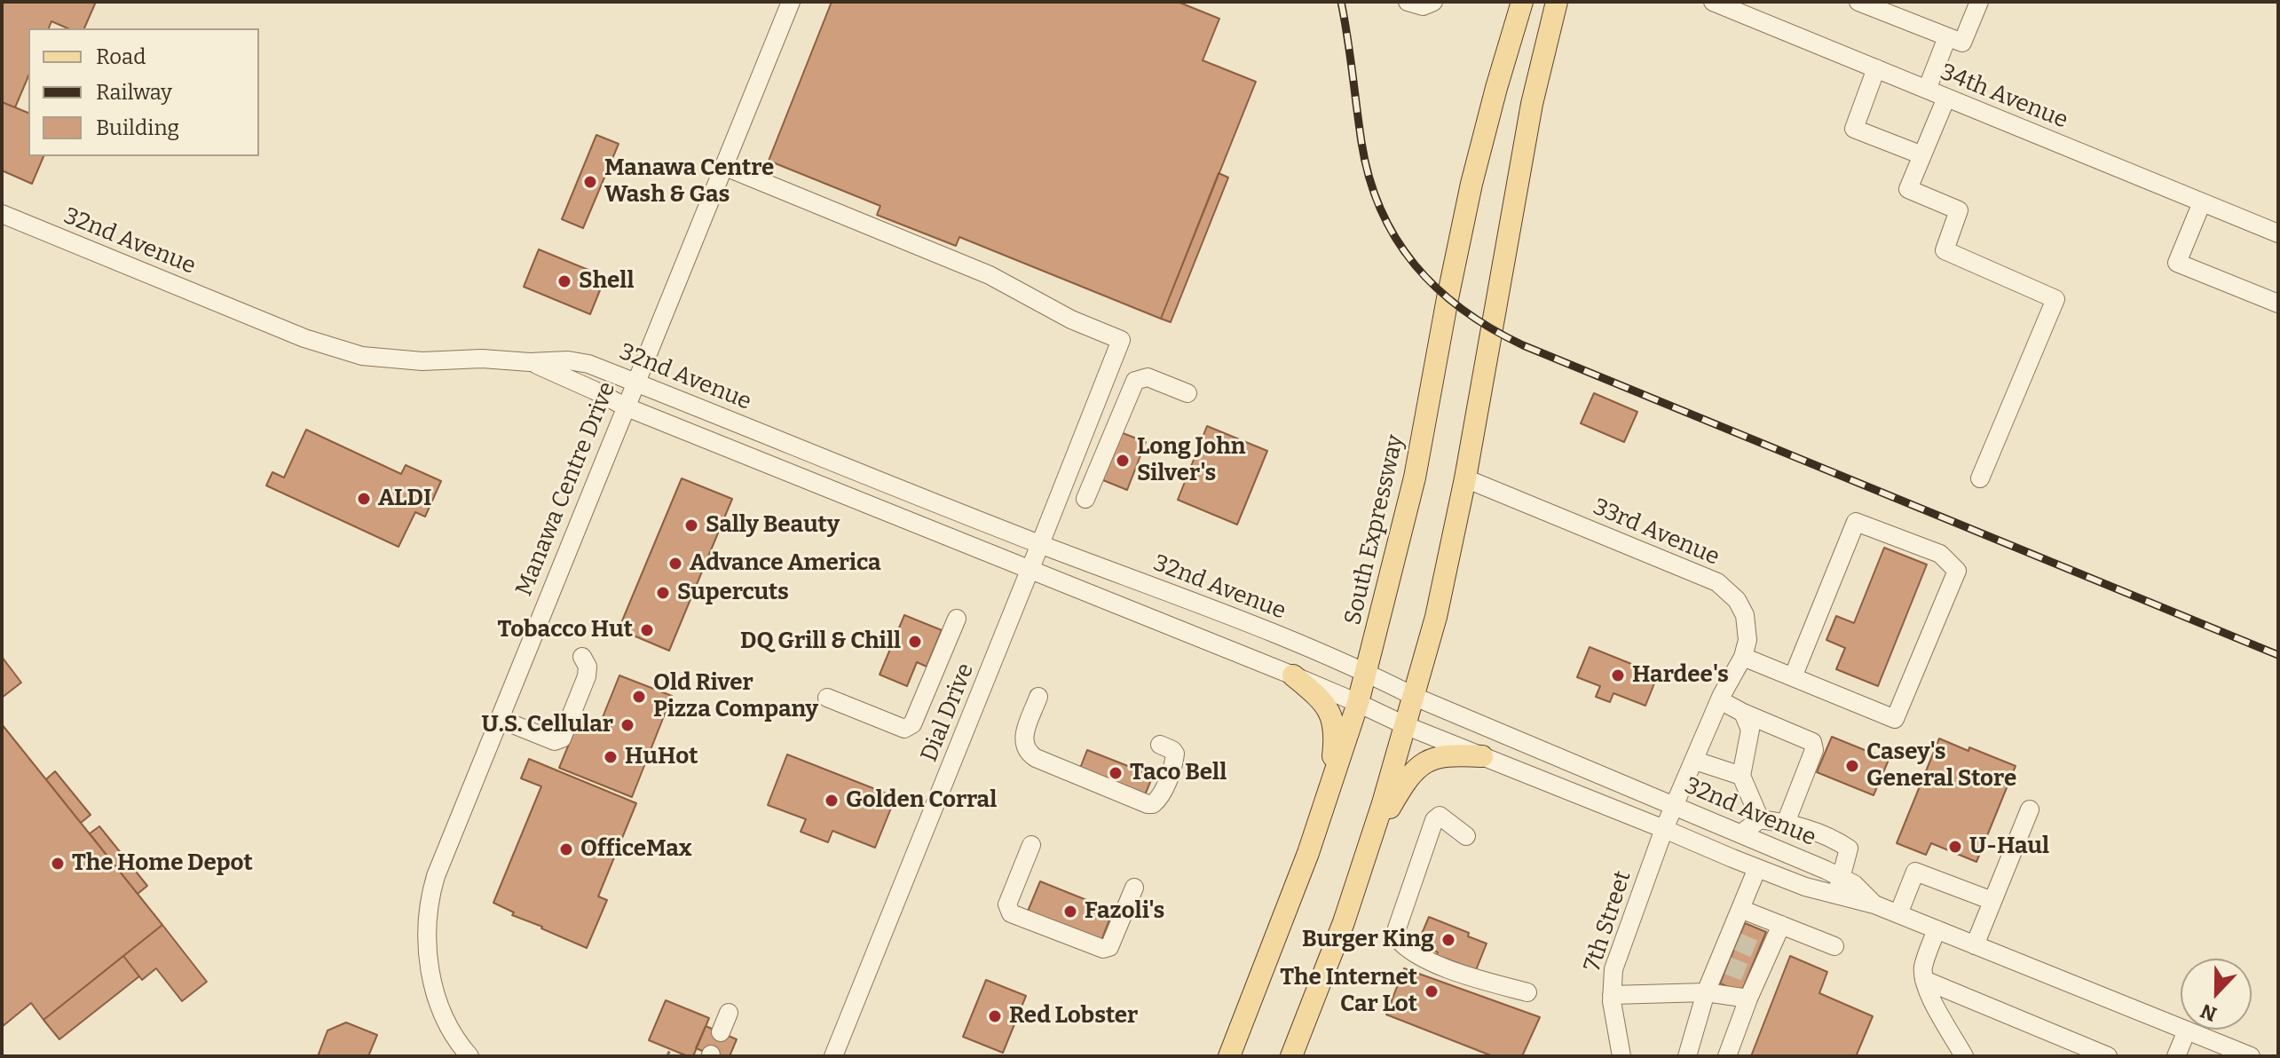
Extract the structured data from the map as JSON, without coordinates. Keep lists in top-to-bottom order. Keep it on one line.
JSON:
{"streets":{"main road":["South Expressway"],"street":["34th Avenue","32nd Avenue","Manawa Centre Drive","33rd Avenue","Dial Drive","7th Street"]},"crossings":[["32nd Avenue","Manawa Centre Drive"],["32nd Avenue","South Expressway"],["32nd Avenue","33rd Avenue"],["32nd Avenue","Dial Drive"],["32nd Avenue","7th Street"],["Manawa Centre Drive","Dial Drive"],["33rd Avenue","7th Street"]],"places":["Manawa Centre Wash & Gas","Shell","Long John Silver's","ALDI","Sally Beauty","Advance America","Supercuts","Tobacco Hut","DQ Grill & Chill","Hardee's","Old River Pizza Company","U.S. Cellular","HuHot","Casey's General Store","Taco Bell","Golden Corral","U-Haul","OfficeMax","The Home Depot","Fazoli's","Burger King","The Internet Car Lot","Red Lobster"],"legend":["Road","Railway","Building"],"north":"bottom"}
